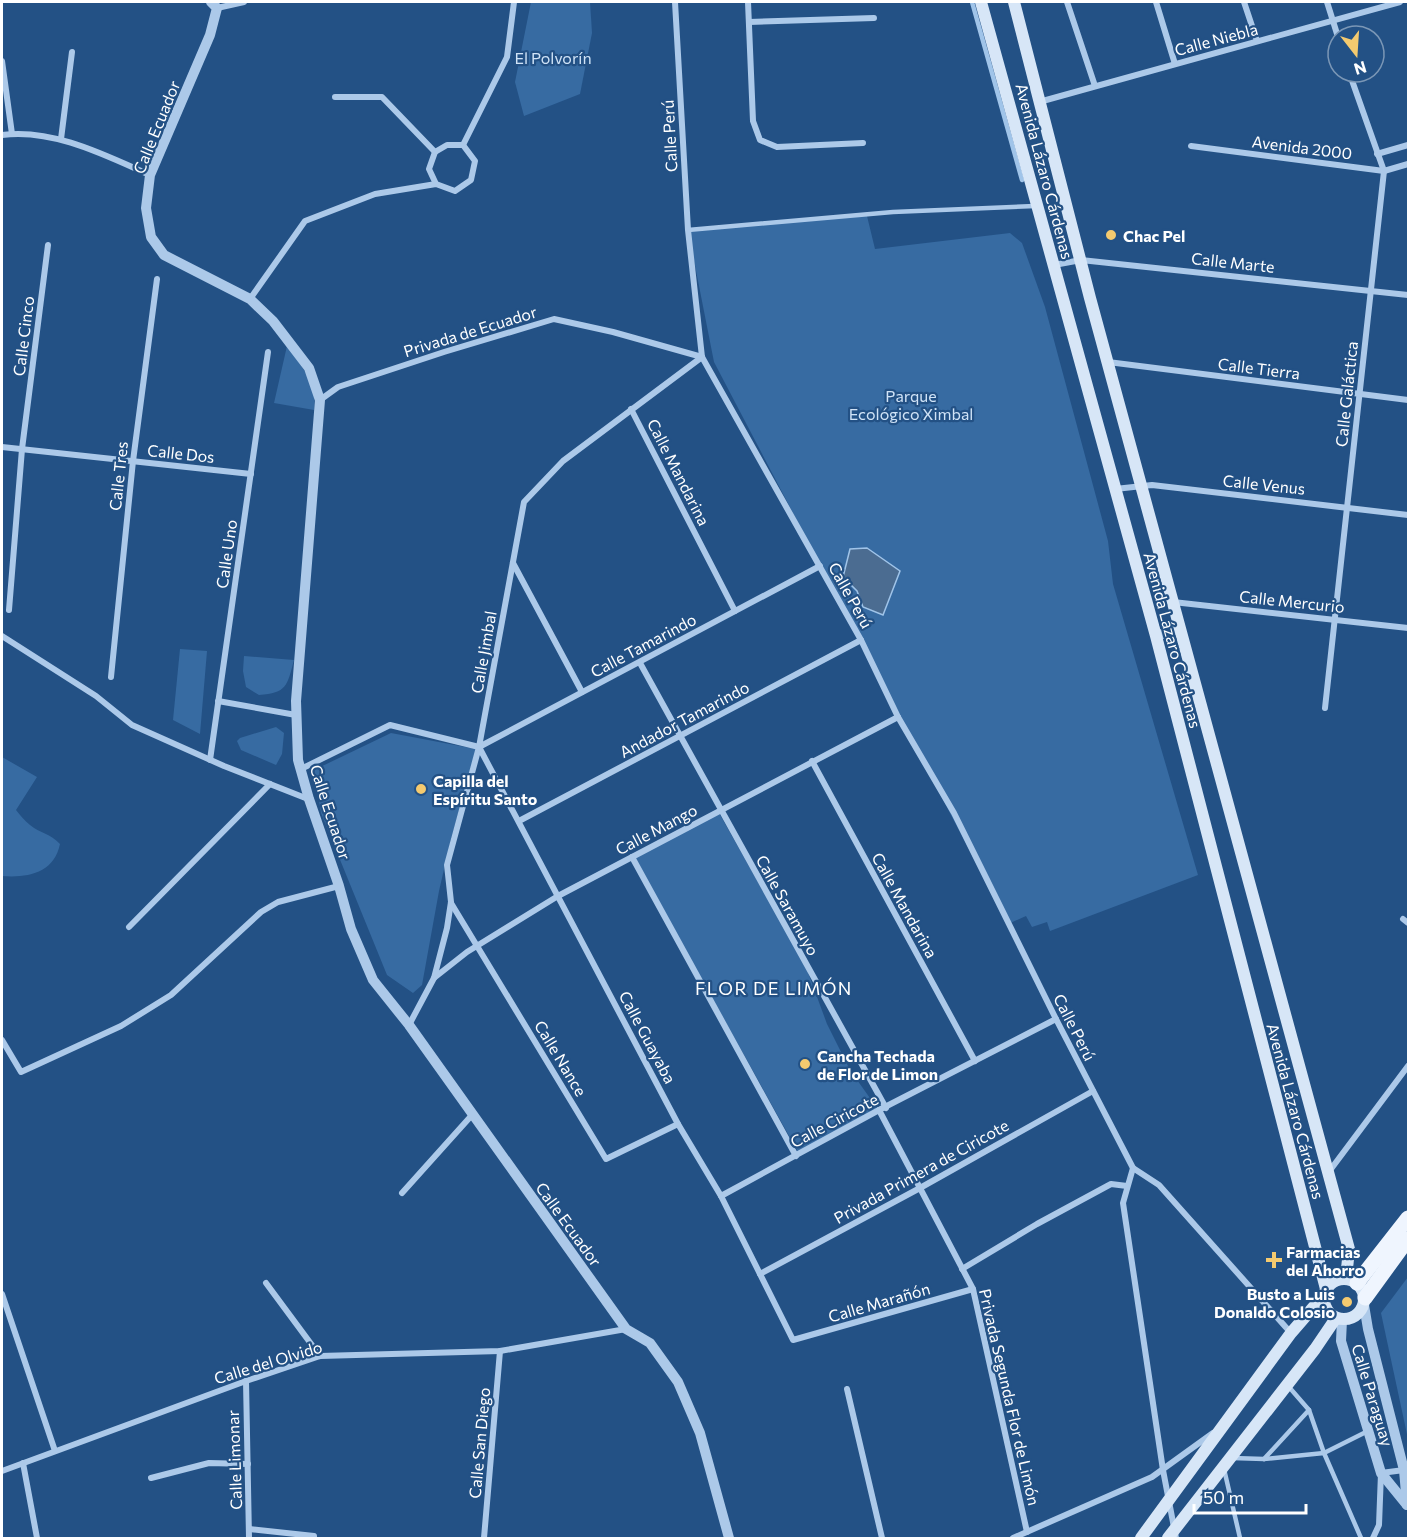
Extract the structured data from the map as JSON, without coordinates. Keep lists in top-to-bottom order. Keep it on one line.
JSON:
{"streets":{"main road":["Avenida Lázaro Cárdenas"],"street":["Calle Niebla","Calle Ecuador","Calle Perú","Avenida 2000","Calle Marte","Privada de Ecuador","Calle Cinco","Calle Tierra","Calle Galáctica","Calle Dos","Calle Mandarina","Calle Tres","Calle Venus","Calle Uno","Calle Mercurio","Calle Tamarindo","Calle Jimbal","Andador Tamarindo","Calle Mango","Calle Saramuyo","Calle Guayaba","Calle Nance","Calle Ciricote","Privada Primera de Ciricote","Calle Marañón","Calle del Olvido","Calle Paraguay","Privada Segunda Flor de Limón","Calle San Diego","Calle Limonar"]},"crossings":[["Calle Niebla","Avenida Lázaro Cárdenas"],["Calle Ecuador","Privada de Ecuador"],["Calle Ecuador","Calle Jimbal"],["Calle Ecuador","Calle del Olvido"],["Calle Perú","Privada de Ecuador"],["Calle Perú","Calle Tamarindo"],["Calle Perú","Calle Jimbal"],["Calle Perú","Andador Tamarindo"],["Calle Perú","Calle Mango"],["Calle Perú","Calle Ciricote"],["Calle Perú","Privada Primera de Ciricote"],["Avenida 2000","Calle Galáctica"],["Avenida Lázaro Cárdenas","Calle Marte"],["Avenida Lázaro Cárdenas","Calle Tierra"],["Avenida Lázaro Cárdenas","Calle Venus"],["Avenida Lázaro Cárdenas","Calle Mercurio"],["Avenida Lázaro Cárdenas","Calle Paraguay"],["Calle Marte","Calle Galáctica"],["Privada de Ecuador","Calle Jimbal"],["Calle Cinco","Calle Dos"],["Calle Tierra","Calle Galáctica"],["Calle Galáctica","Calle Venus"],["Calle Galáctica","Calle Mercurio"],["Calle Dos","Calle Tres"],["Calle Dos","Calle Uno"],["Calle Mandarina","Calle Tamarindo"],["Calle Mandarina","Calle Jimbal"],["Calle Mandarina","Calle Mango"],["Calle Mandarina","Calle Ciricote"],["Calle Tamarindo","Calle Jimbal"],["Calle Tamarindo","Calle Saramuyo"],["Calle Tamarindo","Calle Guayaba"],["Calle Jimbal","Calle Mango"],["Calle Jimbal","Calle Guayaba"],["Calle Jimbal","Calle Nance"],["Andador Tamarindo","Calle Saramuyo"],["Andador Tamarindo","Calle Guayaba"],["Calle Mango","Calle Saramuyo"],["Calle Mango","Calle Guayaba"],["Calle Mango","Calle Nance"],["Calle Saramuyo","Calle Ciricote"],["Calle Guayaba","Calle Nance"],["Calle Guayaba","Calle Ciricote"],["Calle Guayaba","Privada Primera de Ciricote"],["Calle Guayaba","Calle Marañón"],["Calle Ciricote","Privada Segunda Flor de Limón"],["Privada Primera de Ciricote","Privada Segunda Flor de Limón"],["Calle Marañón","Privada Segunda Flor de Limón"],["Calle del Olvido","Calle San Diego"],["Calle del Olvido","Calle Limonar"]],"districts":["FLOR DE LIMÓN"],"parks":["El Polvorín","Parque Ecológico Ximbal"],"places":{"other":["Chac Pel","Capilla del Espíritu Santo","Cancha Techada de Flor de Limon","Busto a Luis Donaldo Colosio"],"health":["Farmacias del Ahorro"]},"scale_bar":"50 m","north":"bottom"}
